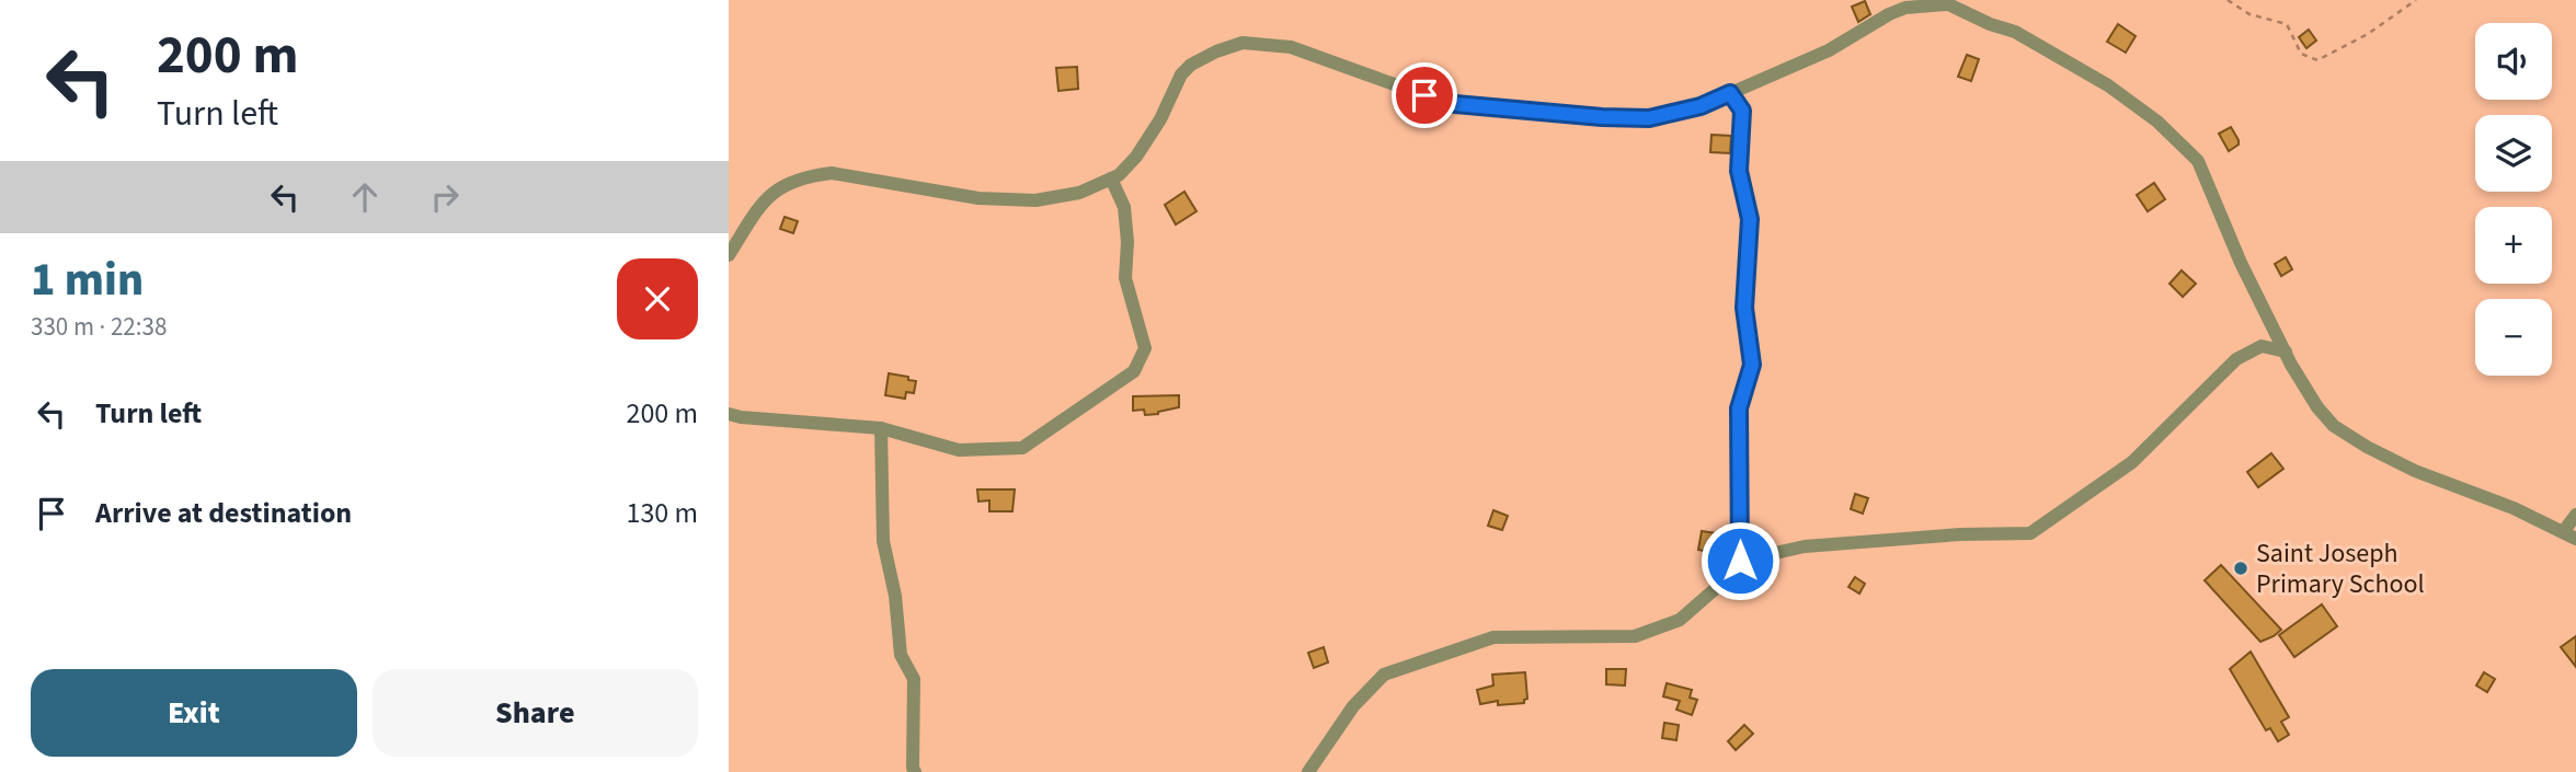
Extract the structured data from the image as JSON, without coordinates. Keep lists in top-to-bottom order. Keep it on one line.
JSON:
{"places":["Saint Joseph Primary School"],"page":{"turn":["200 m","Turn left"],"map_buttons":["+","−"],"heading":["1 min","330 m · 22:38"],"list":[{"name":"Turn left","value":"200 m"},{"name":"Arrive at destination","value":"130 m"}],"buttons":["Exit","Share"]}}
